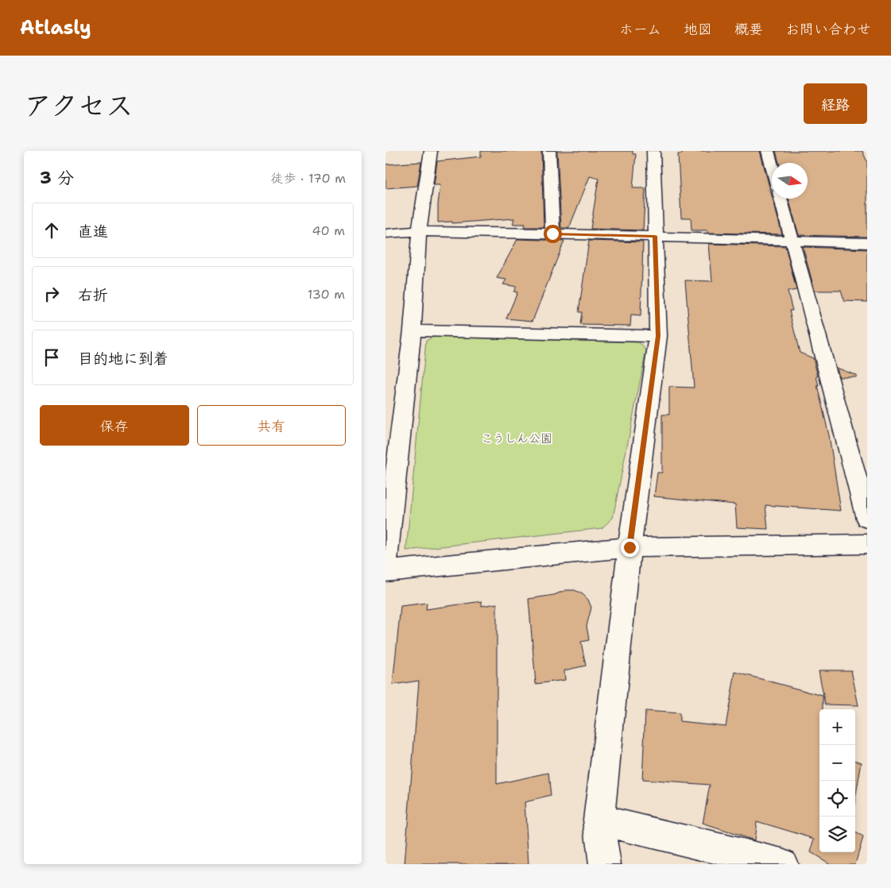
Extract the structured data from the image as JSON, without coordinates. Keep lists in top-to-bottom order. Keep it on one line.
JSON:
{"parks":["こうしん公園"],"north":"right","page":{"header":"Atlasly","nav":["ホーム","地図","概要","お問い合わせ"],"title":"アクセス","buttons":["経路",["保存","共有"]],"heading":["3 分","徒歩 · 170 m"],"list":[["直進","40 m"],["右折","130 m"],"目的地に到着"],"map_buttons":["+","−"]}}
